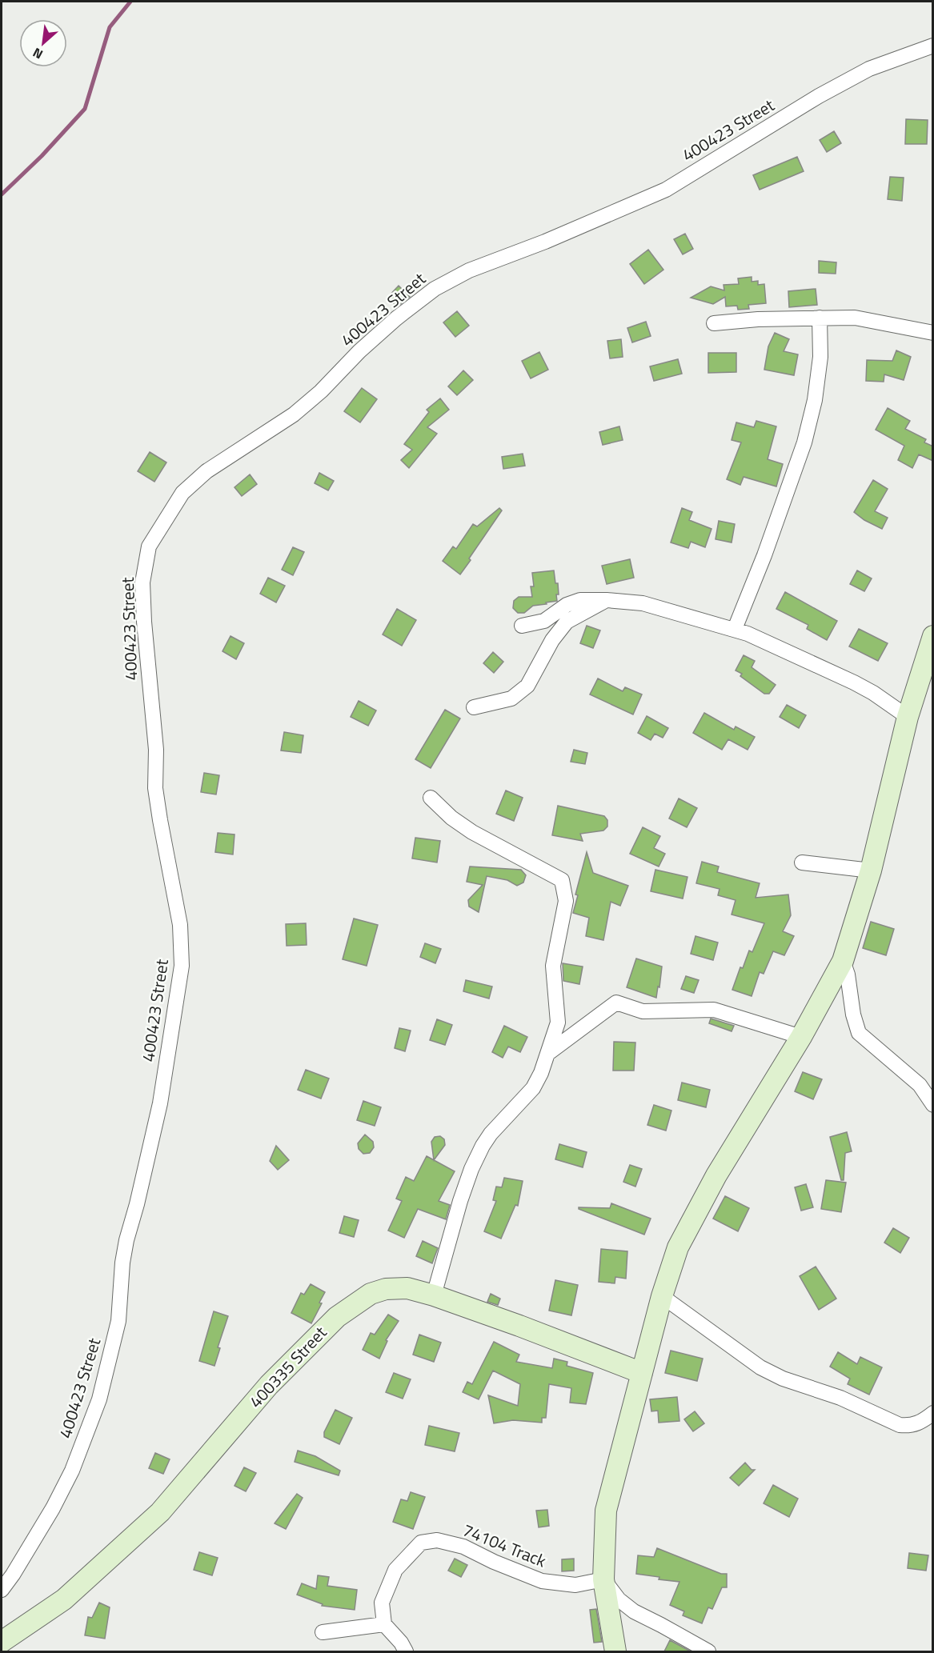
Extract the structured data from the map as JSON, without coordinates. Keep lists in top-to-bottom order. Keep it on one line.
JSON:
{"streets":{"street":["400423 Street","400335 Street","74104 Track"]},"north":"bottom left"}
